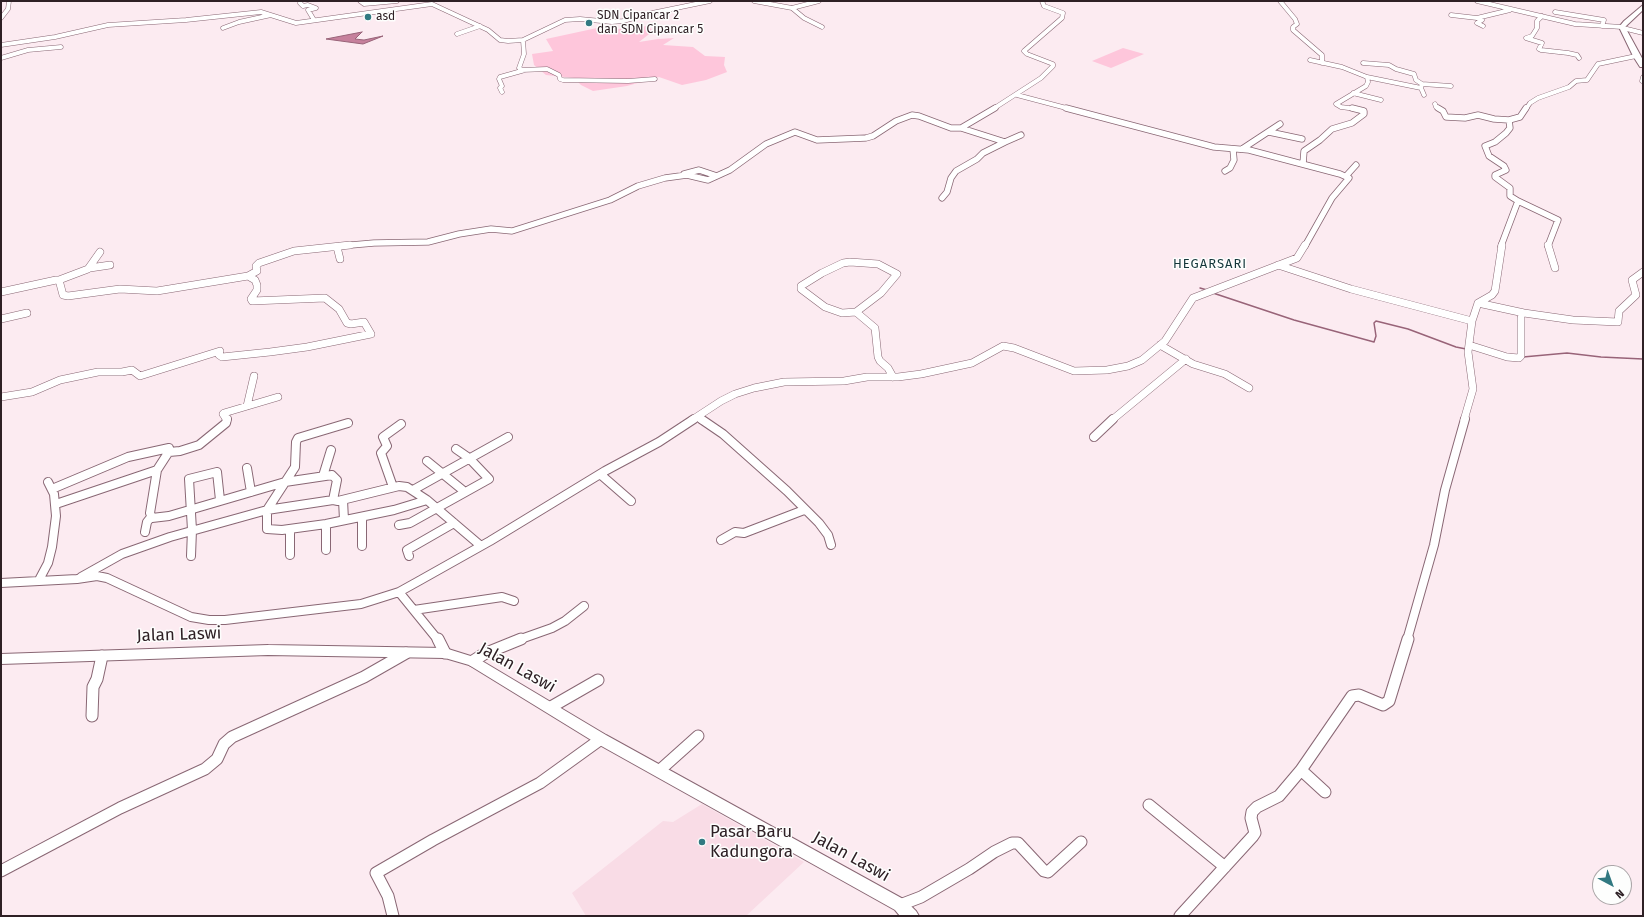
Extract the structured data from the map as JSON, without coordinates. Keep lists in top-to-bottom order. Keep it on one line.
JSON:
{"streets":{"street":["Jalan Laswi"]},"districts":["HEGARSARI"],"places":["asd","SDN Cipancar 2 dan SDN Cipancar 5","Pasar Baru Kadungora"],"north":"bottom right"}
